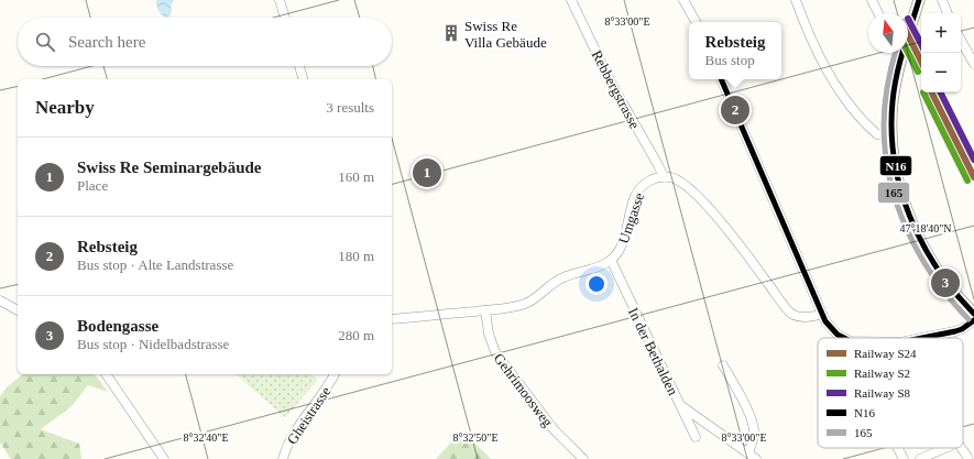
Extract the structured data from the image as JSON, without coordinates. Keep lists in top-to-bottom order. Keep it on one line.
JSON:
{"streets":{"street":["Rebbergstrasse","Umgasse","In der Bethalden","Gehrimoosweg","Gheistrasse"]},"crossings":[["Rebbergstrasse","Umgasse"],["Umgasse","In der Bethalden"],["Umgasse","Gehrimoosweg"]],"places":{"building":["Swiss Re Villa Gebäude"]},"lines":["transit line N16","rail line S8","rail line S24","rail line S2","transit line 165"],"legend":["Railway S24","Railway S2","Railway S8","N16","165"],"north":"top","page":{"map_buttons":["+","−"],"search":"Search here","popup":["Rebsteig","Bus stop"],"heading":["Nearby","3 results"],"pins":["2","1","3"],"list":[{"mark":"1","name":"Swiss Re Seminargebäude","note":"Place","value":"160 m"},{"mark":"2","name":"Rebsteig","note":"Bus stop · Alte Landstrasse","value":"180 m"},{"mark":"3","name":"Bodengasse","note":"Bus stop · Nidelbadstrasse","value":"280 m"}]},"coordinates":["8°33'00\"E","47°18'40\"N","8°32'40\"E","8°32'50\"E"]}
